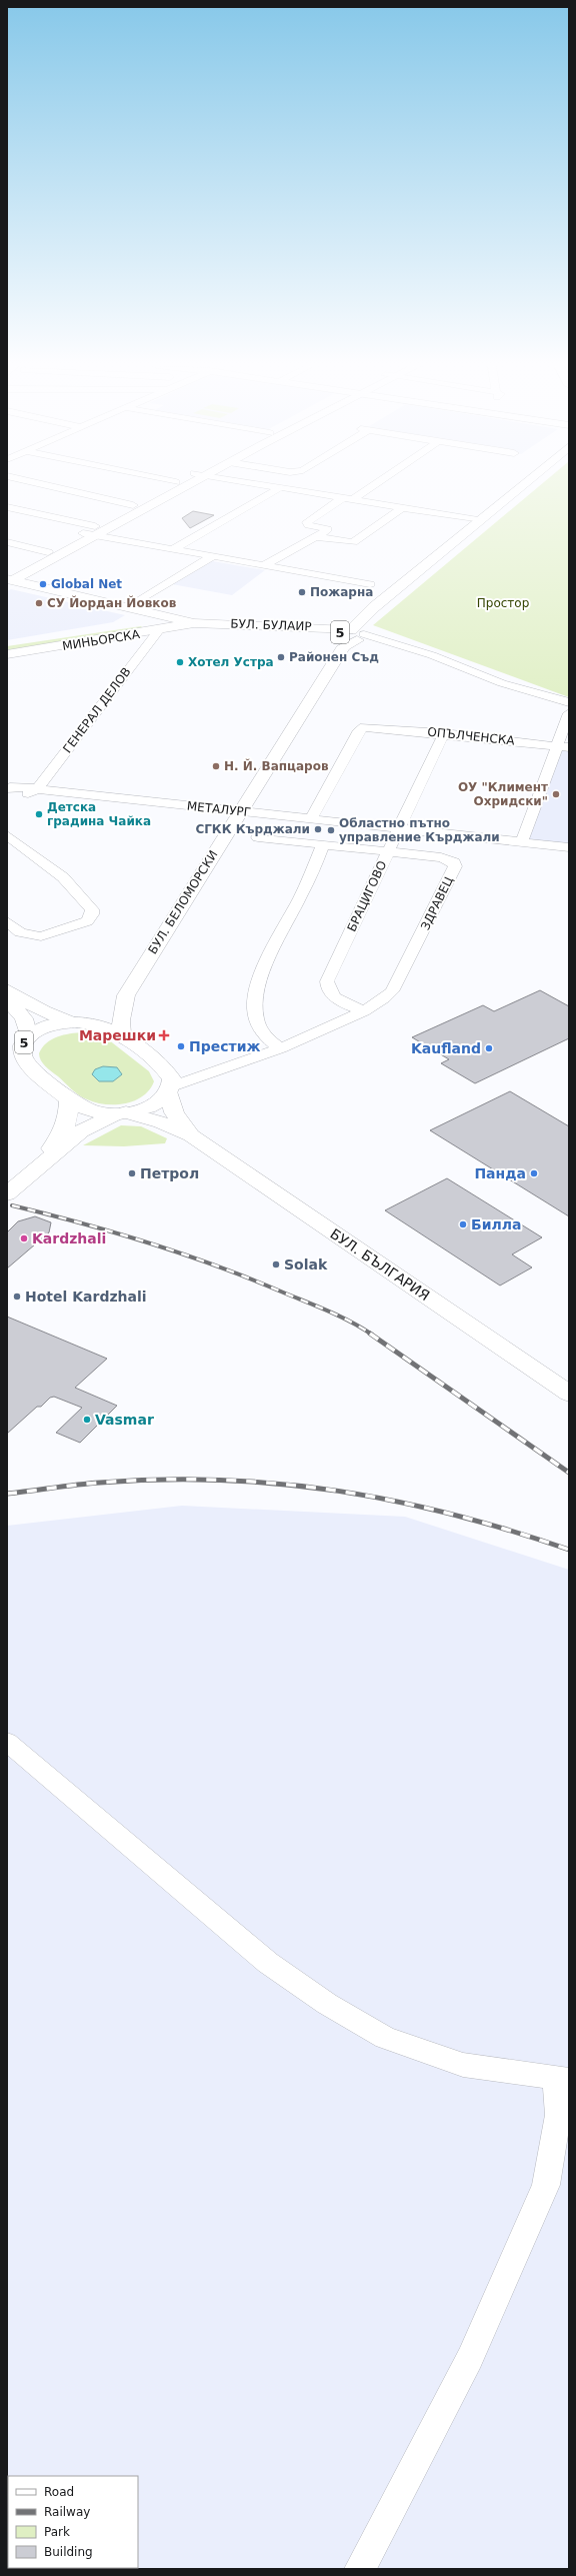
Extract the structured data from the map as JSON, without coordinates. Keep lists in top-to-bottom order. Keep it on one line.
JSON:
{"streets":{"main road":["БУЛ. БУЛАИР","5","МИНЬОРСКА","БУЛ. БЕЛОМОРСКИ","БУЛ. БЪЛГАРИЯ"],"street":["ГЕНЕРАЛ ДЕЛОВ","ОПЪЛЧЕНСКА","МЕТАЛУРГ","БРАЦИГОВО","ЗДРАВЕЦ"]},"crossings":[["БУЛ. БУЛАИР","МИНЬОРСКА"],["БУЛ. БУЛАИР","БУЛ. БЕЛОМОРСКИ"],["5","БУЛ. БЕЛОМОРСКИ"],["5","БУЛ. БЪЛГАРИЯ"],["МИНЬОРСКА","ГЕНЕРАЛ ДЕЛОВ"],["ГЕНЕРАЛ ДЕЛОВ","МЕТАЛУРГ"],["ОПЪЛЧЕНСКА","МЕТАЛУРГ"],["ОПЪЛЧЕНСКА","БРАЦИГОВО"],["МЕТАЛУРГ","БРАЦИГОВО"],["МЕТАЛУРГ","БУЛ. БЕЛОМОРСКИ"],["БРАЦИГОВО","ЗДРАВЕЦ"]],"parks":["Простор"],"places":{"other":["Global Net","Пожарна","СУ Йордан Йовков","Районен Съд","Хотел Устра","Н. Й. Вапцаров","ОУ \"Климент Охридски\"","Детска градина Чайка","СГКК Кърджали","Областно пътно управление Кърджали","Престиж","Kaufland","Петрол","Панда","Билла","Kardzhali","Solak","Hotel Kardzhali","Vasmar"],"health":["Марешки"]},"legend":["Road","Railway","Park","Building"]}
